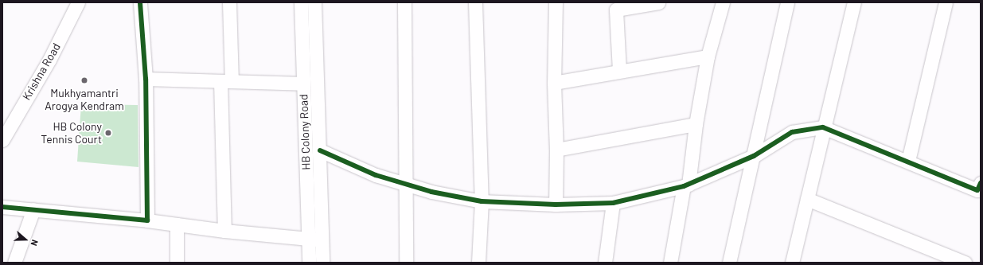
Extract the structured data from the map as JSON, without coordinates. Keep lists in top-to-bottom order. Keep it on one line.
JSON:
{"streets":{"street":["Krishna Road","HB Colony Road"]},"places":["Mukhyamantri Arogya Kendram","HB Colony Tennis Court"],"north":"right"}
